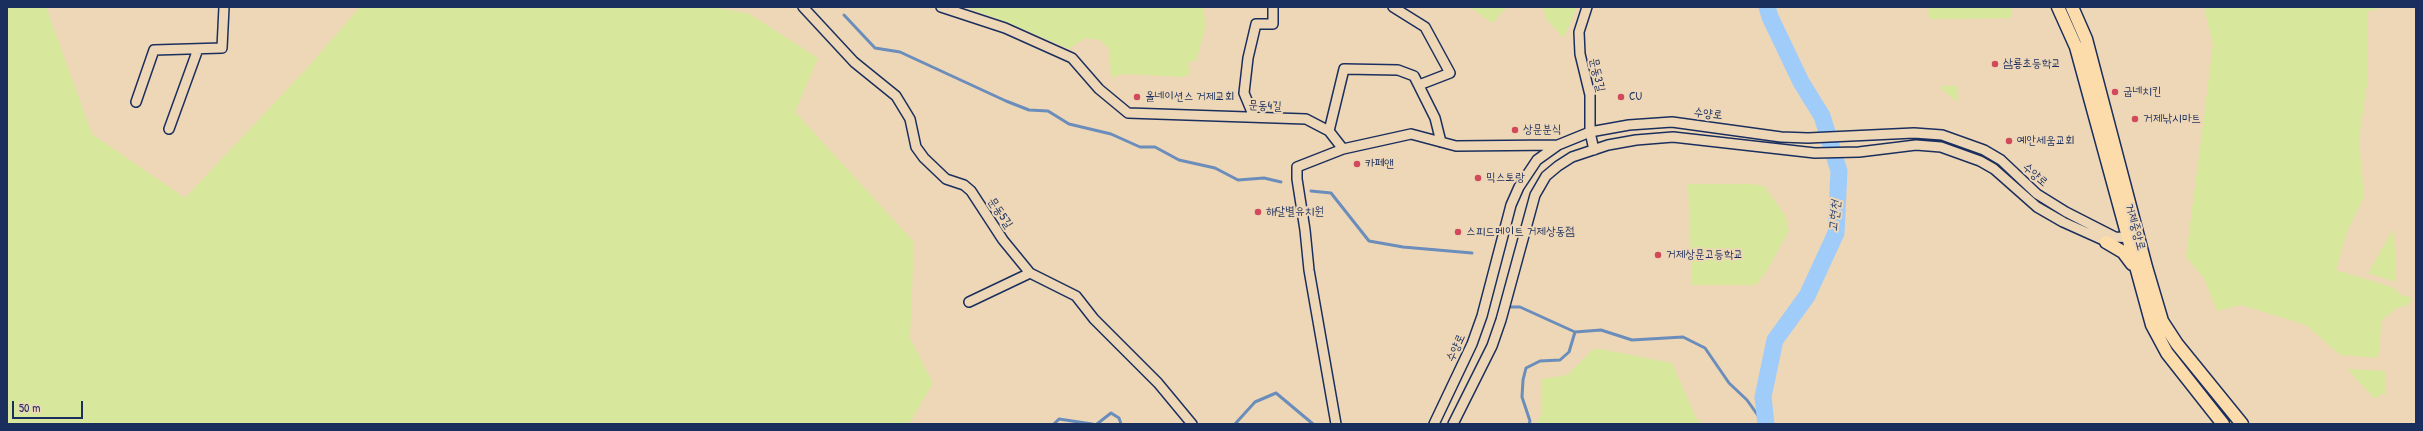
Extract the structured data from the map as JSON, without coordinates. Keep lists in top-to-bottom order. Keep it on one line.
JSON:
{"streets":{"main road":["거제중앙로"],"street":["문동3길","문동4길","수양로","문동5길"]},"crossings":[["문동3길","수양로"],["수양로","거제중앙로"]],"water":["고현천"],"places":["삼룡초등학교","굽네치킨","올네이션스 거제교회","CU","거제낚시마트","상문분식","예안세움교회","카페앤","믹스토랑","해달별유치원","스피드메이트 거제상동점","거제상문고등학교"],"scale_bar":"50 m"}
